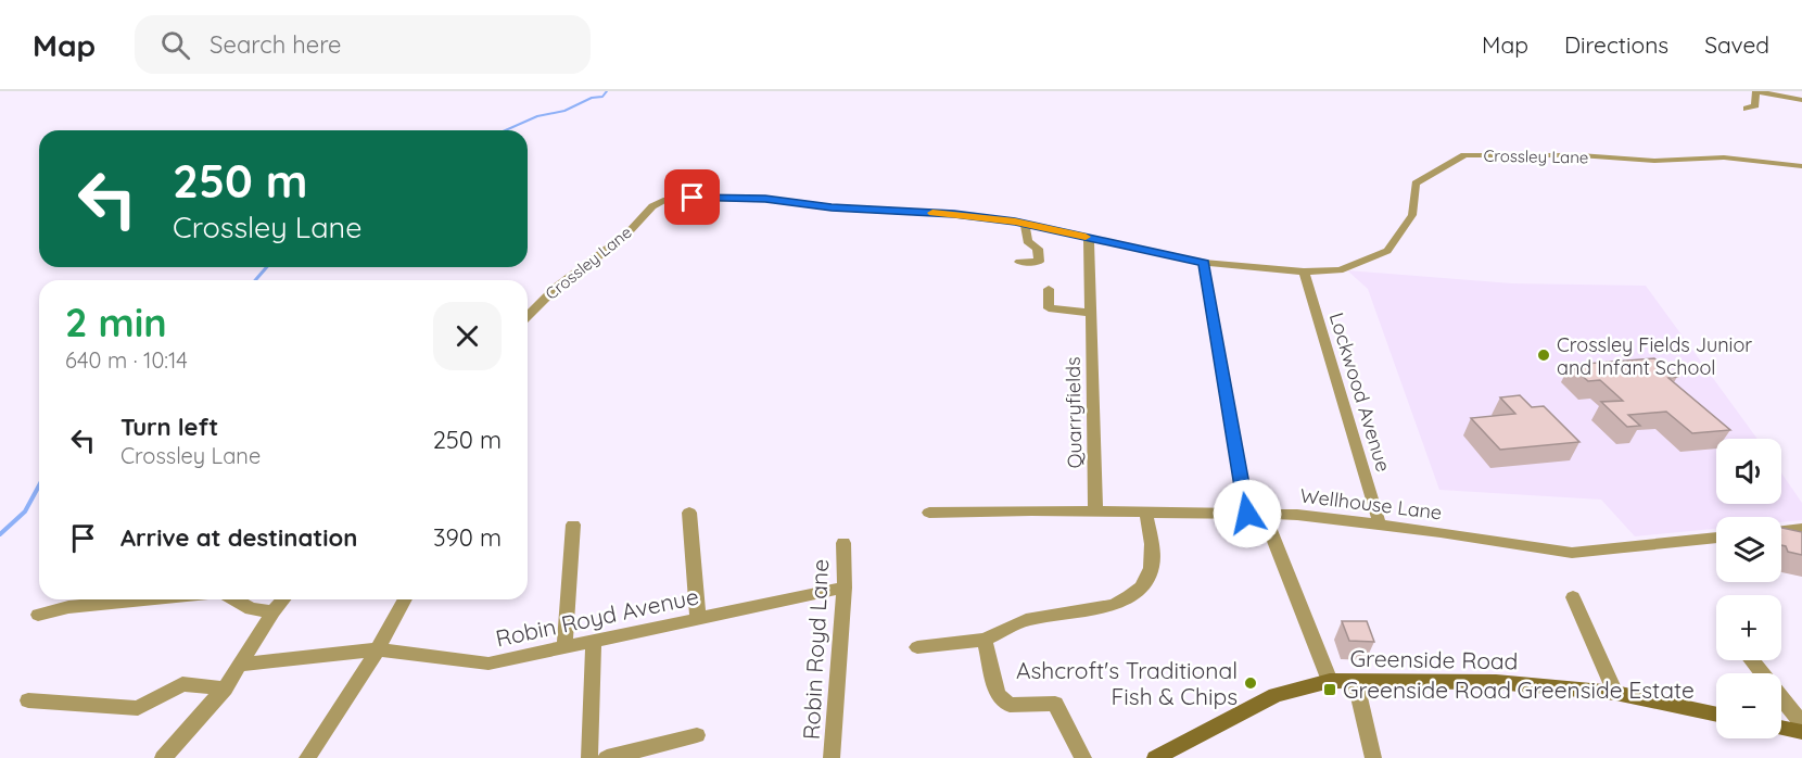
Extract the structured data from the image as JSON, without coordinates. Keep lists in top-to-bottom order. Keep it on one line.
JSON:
{"streets":{"street":["Crossley Lane","Lockwood Avenue","Quarryfields","Wellhouse Lane","Robin Royd Avenue","Robin Royd Lane","Greenside Road"]},"crossings":[["Crossley Lane","Lockwood Avenue"],["Crossley Lane","Quarryfields"],["Lockwood Avenue","Wellhouse Lane"],["Quarryfields","Wellhouse Lane"],["Robin Royd Avenue","Robin Royd Lane"]],"places":{"other":["Crossley Fields Junior and Infant School","Ashcroft's Traditional Fish & Chips"],"transit":["Greenside Road Greenside Estate"]},"page":{"header":"Map","search":"Search here","nav":["Map","Directions","Saved"],"turn":["250 m","Crossley Lane"],"heading":["2 min","640 m · 10:14"],"list":[{"name":"Turn left","note":"Crossley Lane","value":"250 m"},{"name":"Arrive at destination","value":"390 m"}],"map_buttons":["+","−"]}}
